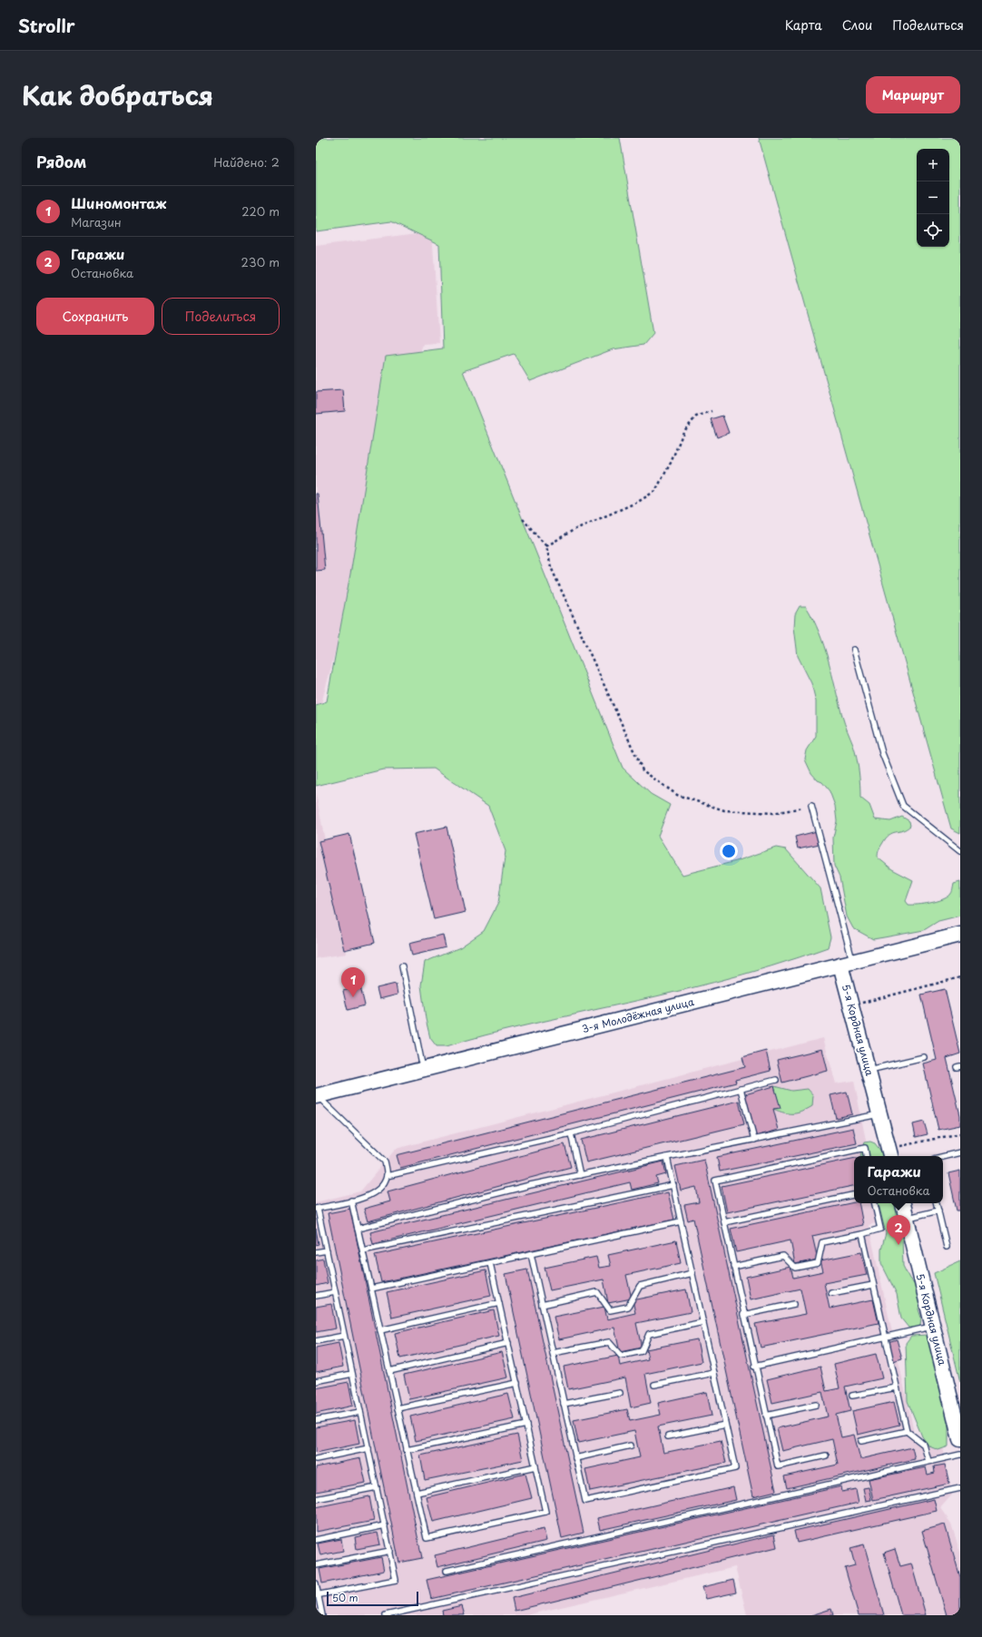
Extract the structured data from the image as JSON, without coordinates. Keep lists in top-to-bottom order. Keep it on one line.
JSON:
{"streets":{"main road":["3-я Молодёжная улица","5-я Кордная улица"]},"crossings":[["3-я Молодёжная улица","5-я Кордная улица"]],"scale_bar":"50 m","page":{"header":"Strollr","nav":["Карта","Слои","Поделиться"],"title":"Как добраться","buttons":["Маршрут",["Сохранить","Поделиться"]],"heading":["Рядом","Найдено: 2"],"map_buttons":["+","−"],"list":[{"mark":"1","name":"Шиномонтаж","note":"Магазин","value":"220 m"},{"mark":"2","name":"Гаражи","note":"Остановка","value":"230 m"}],"pins":["1","2"],"popup":["Гаражи","Остановка"],"scale":"50 m"}}
